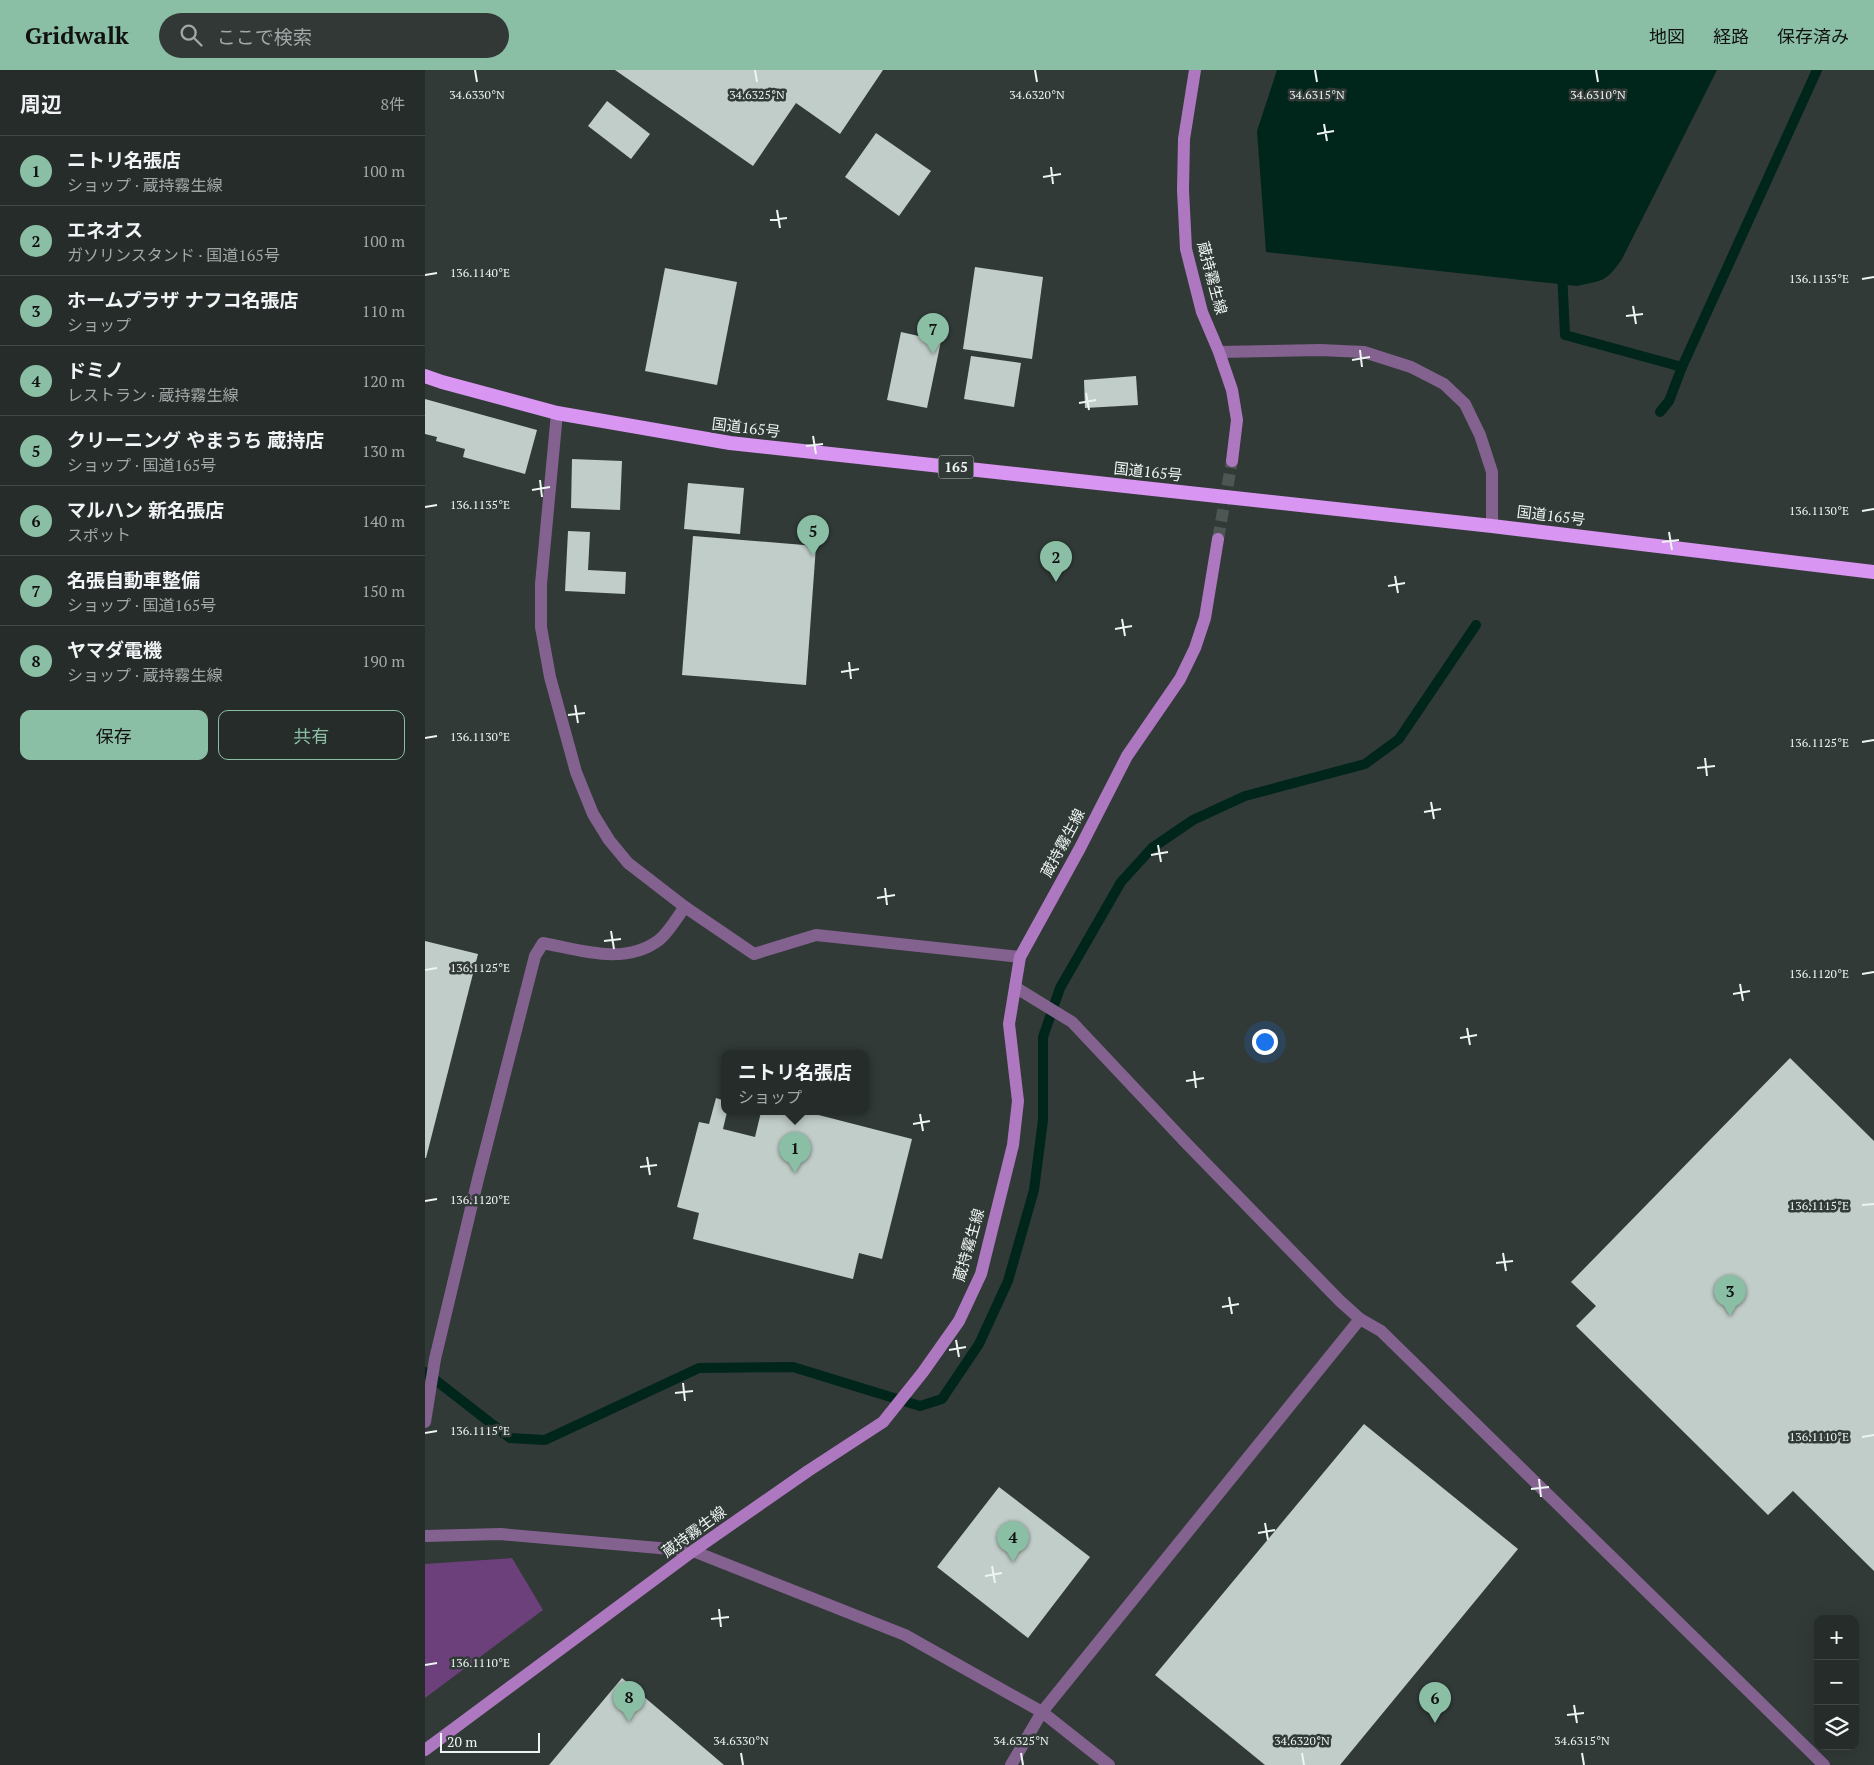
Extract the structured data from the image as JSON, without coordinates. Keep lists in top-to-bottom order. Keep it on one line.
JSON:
{"streets":{"highway":["国道165号","165"],"main road":["蔵持霧生線"]},"scale_bar":"20 m","page":{"header":"Gridwalk","search":"ここで検索","nav":["地図","経路","保存済み"],"heading":["周辺","8件"],"list":[{"mark":"1","name":"ニトリ名張店","note":"ショップ · 蔵持霧生線","value":"100 m"},{"mark":"2","name":"エネオス","note":"ガソリンスタンド · 国道165号","value":"100 m"},{"mark":"3","name":"ホームプラザ ナフコ名張店","note":"ショップ","value":"110 m"},{"mark":"4","name":"ドミノ","note":"レストラン · 蔵持霧生線","value":"120 m"},{"mark":"5","name":"クリーニング やまうち 蔵持店","note":"ショップ · 国道165号","value":"130 m"},{"mark":"6","name":"マルハン 新名張店","note":"スポット","value":"140 m"},{"mark":"7","name":"名張自動車整備","note":"ショップ · 国道165号","value":"150 m"},{"mark":"8","name":"ヤマダ電機","note":"ショップ · 蔵持霧生線","value":"190 m"}],"pins":["7","5","2","1","3","4","8","6"],"buttons":["保存","共有"],"popup":["ニトリ名張店","ショップ"],"map_buttons":["+","−"],"scale":"20 m"},"coordinates":["34.6330°N","34.6325°N","34.6320°N","34.6315°N","34.6310°N","136.1140°E","136.1135°E","136.1130°E","136.1125°E","136.1120°E","136.1115°E","136.1110°E"]}
